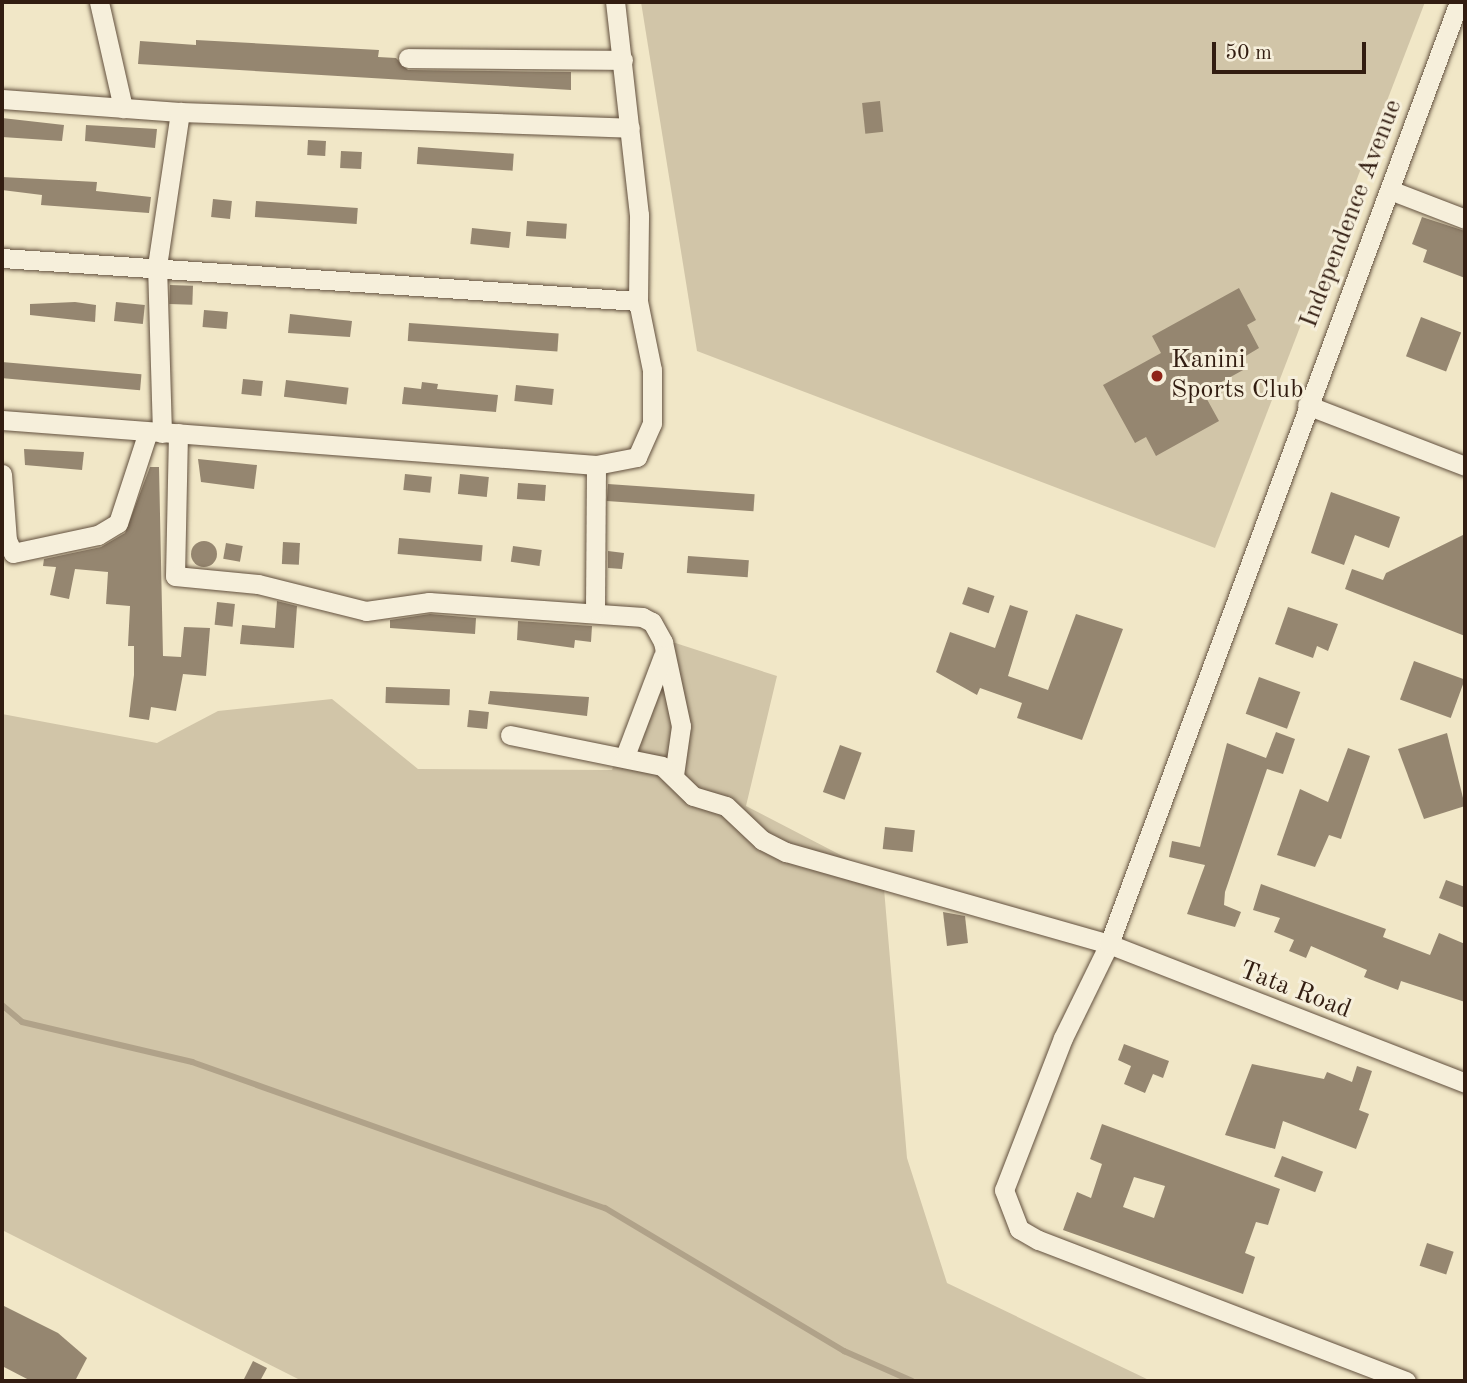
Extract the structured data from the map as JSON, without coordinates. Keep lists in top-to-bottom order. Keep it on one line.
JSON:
{"streets":{"street":["Independence Avenue","Tata Road"]},"crossings":[["Independence Avenue","Tata Road"]],"places":["Kanini Sports Club"],"scale_bar":"50 m"}
